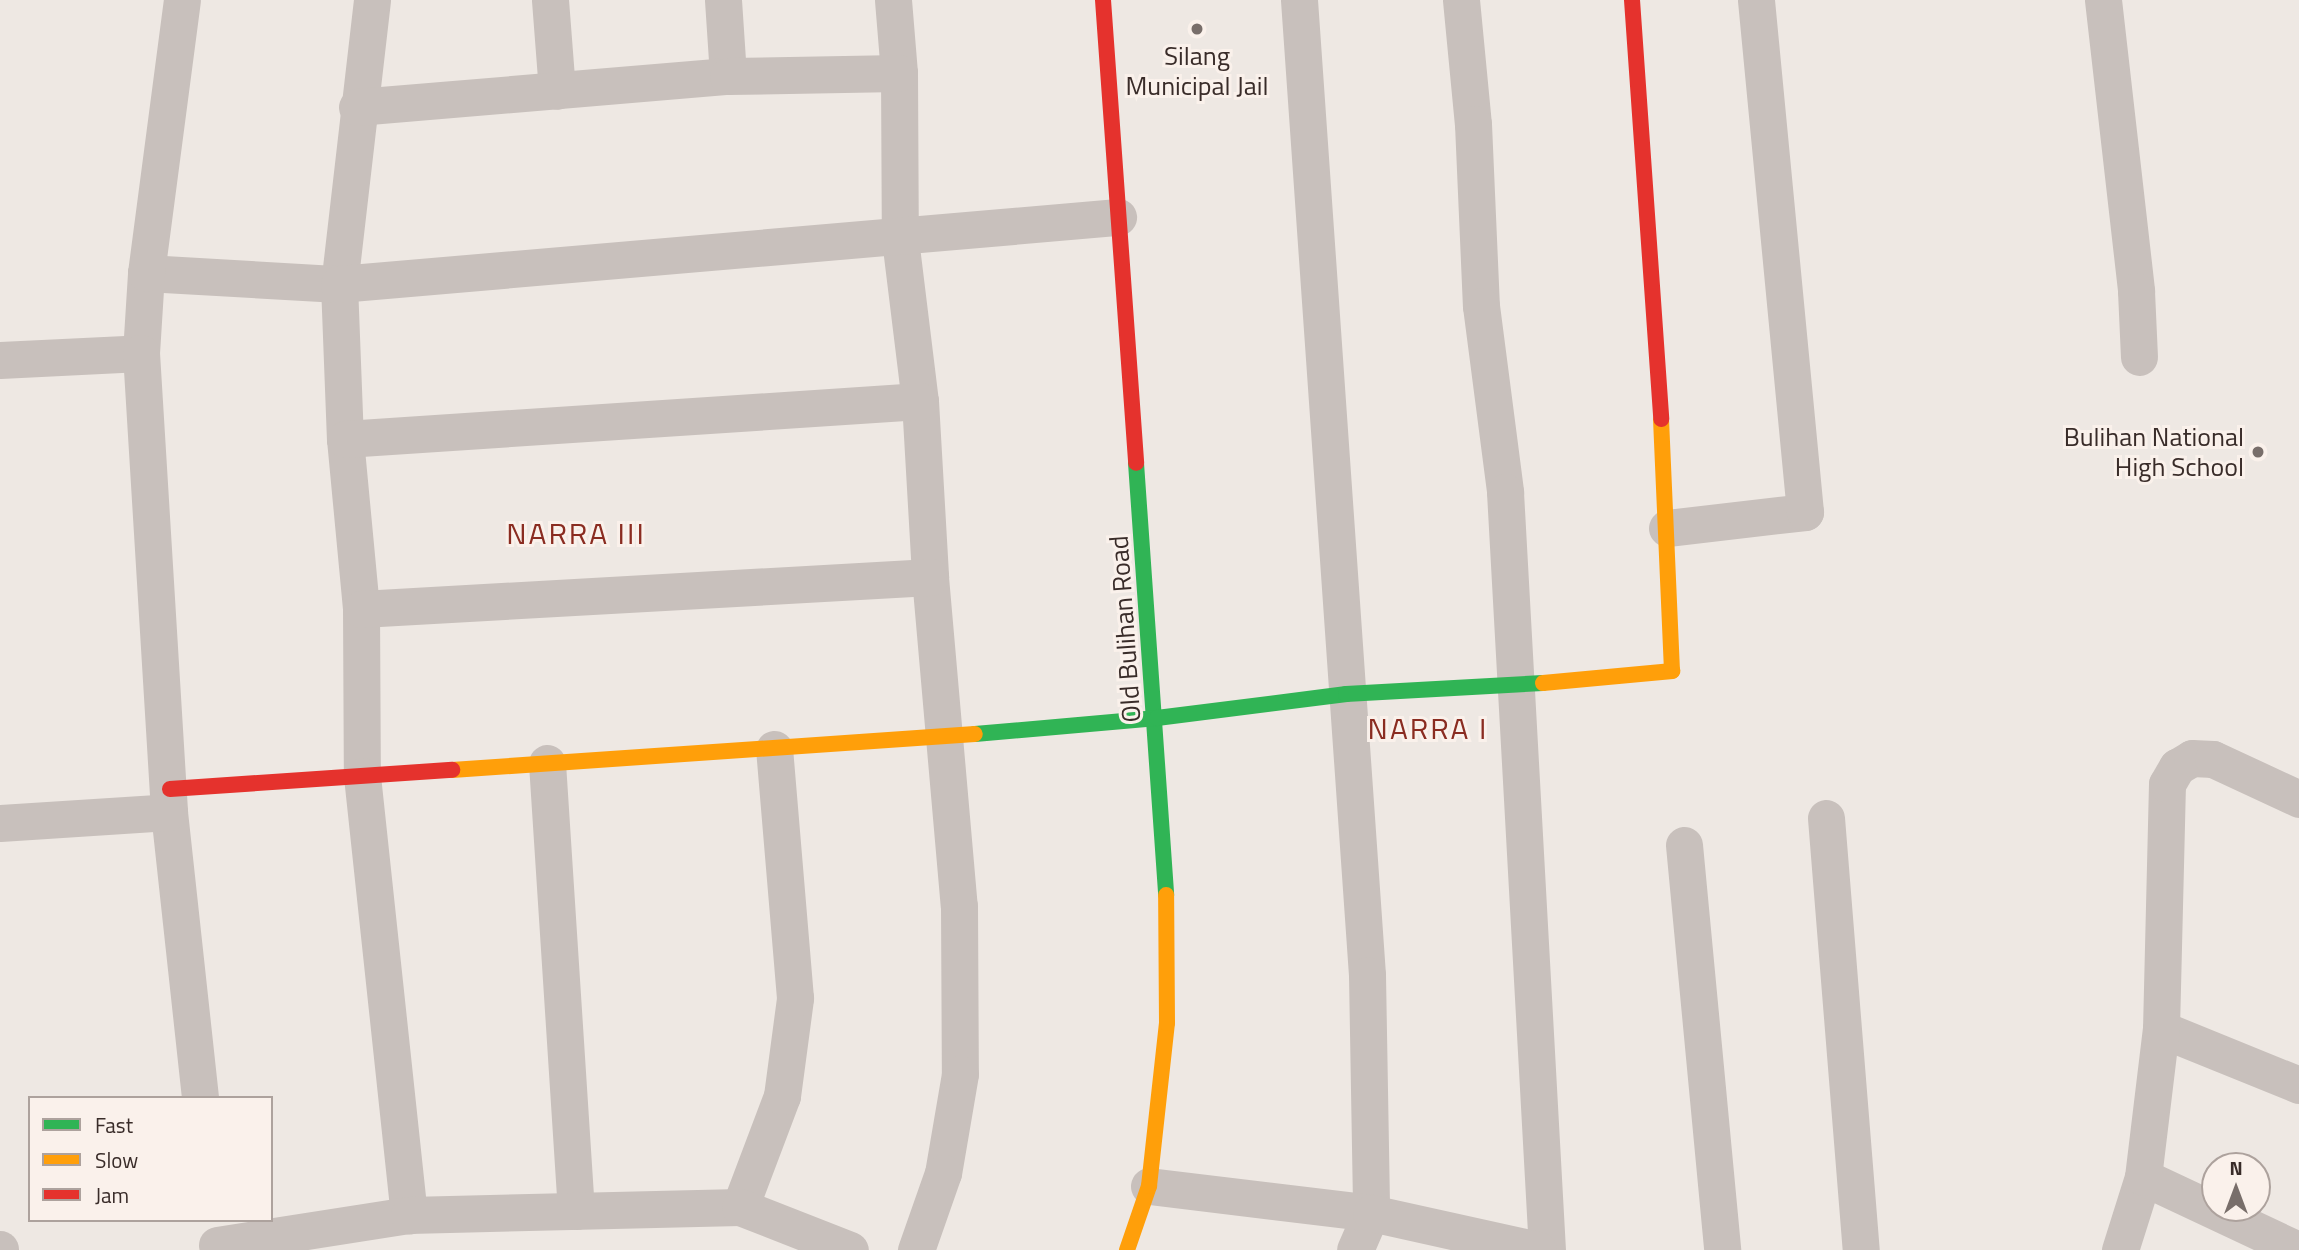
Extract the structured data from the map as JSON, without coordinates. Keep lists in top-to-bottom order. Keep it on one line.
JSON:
{"streets":{"street":["Old Bulihan Road"]},"districts":["NARRA III","NARRA I"],"places":["Silang Municipal Jail","Bulihan National High School"],"legend":["Fast","Slow","Jam"],"north":"top"}
